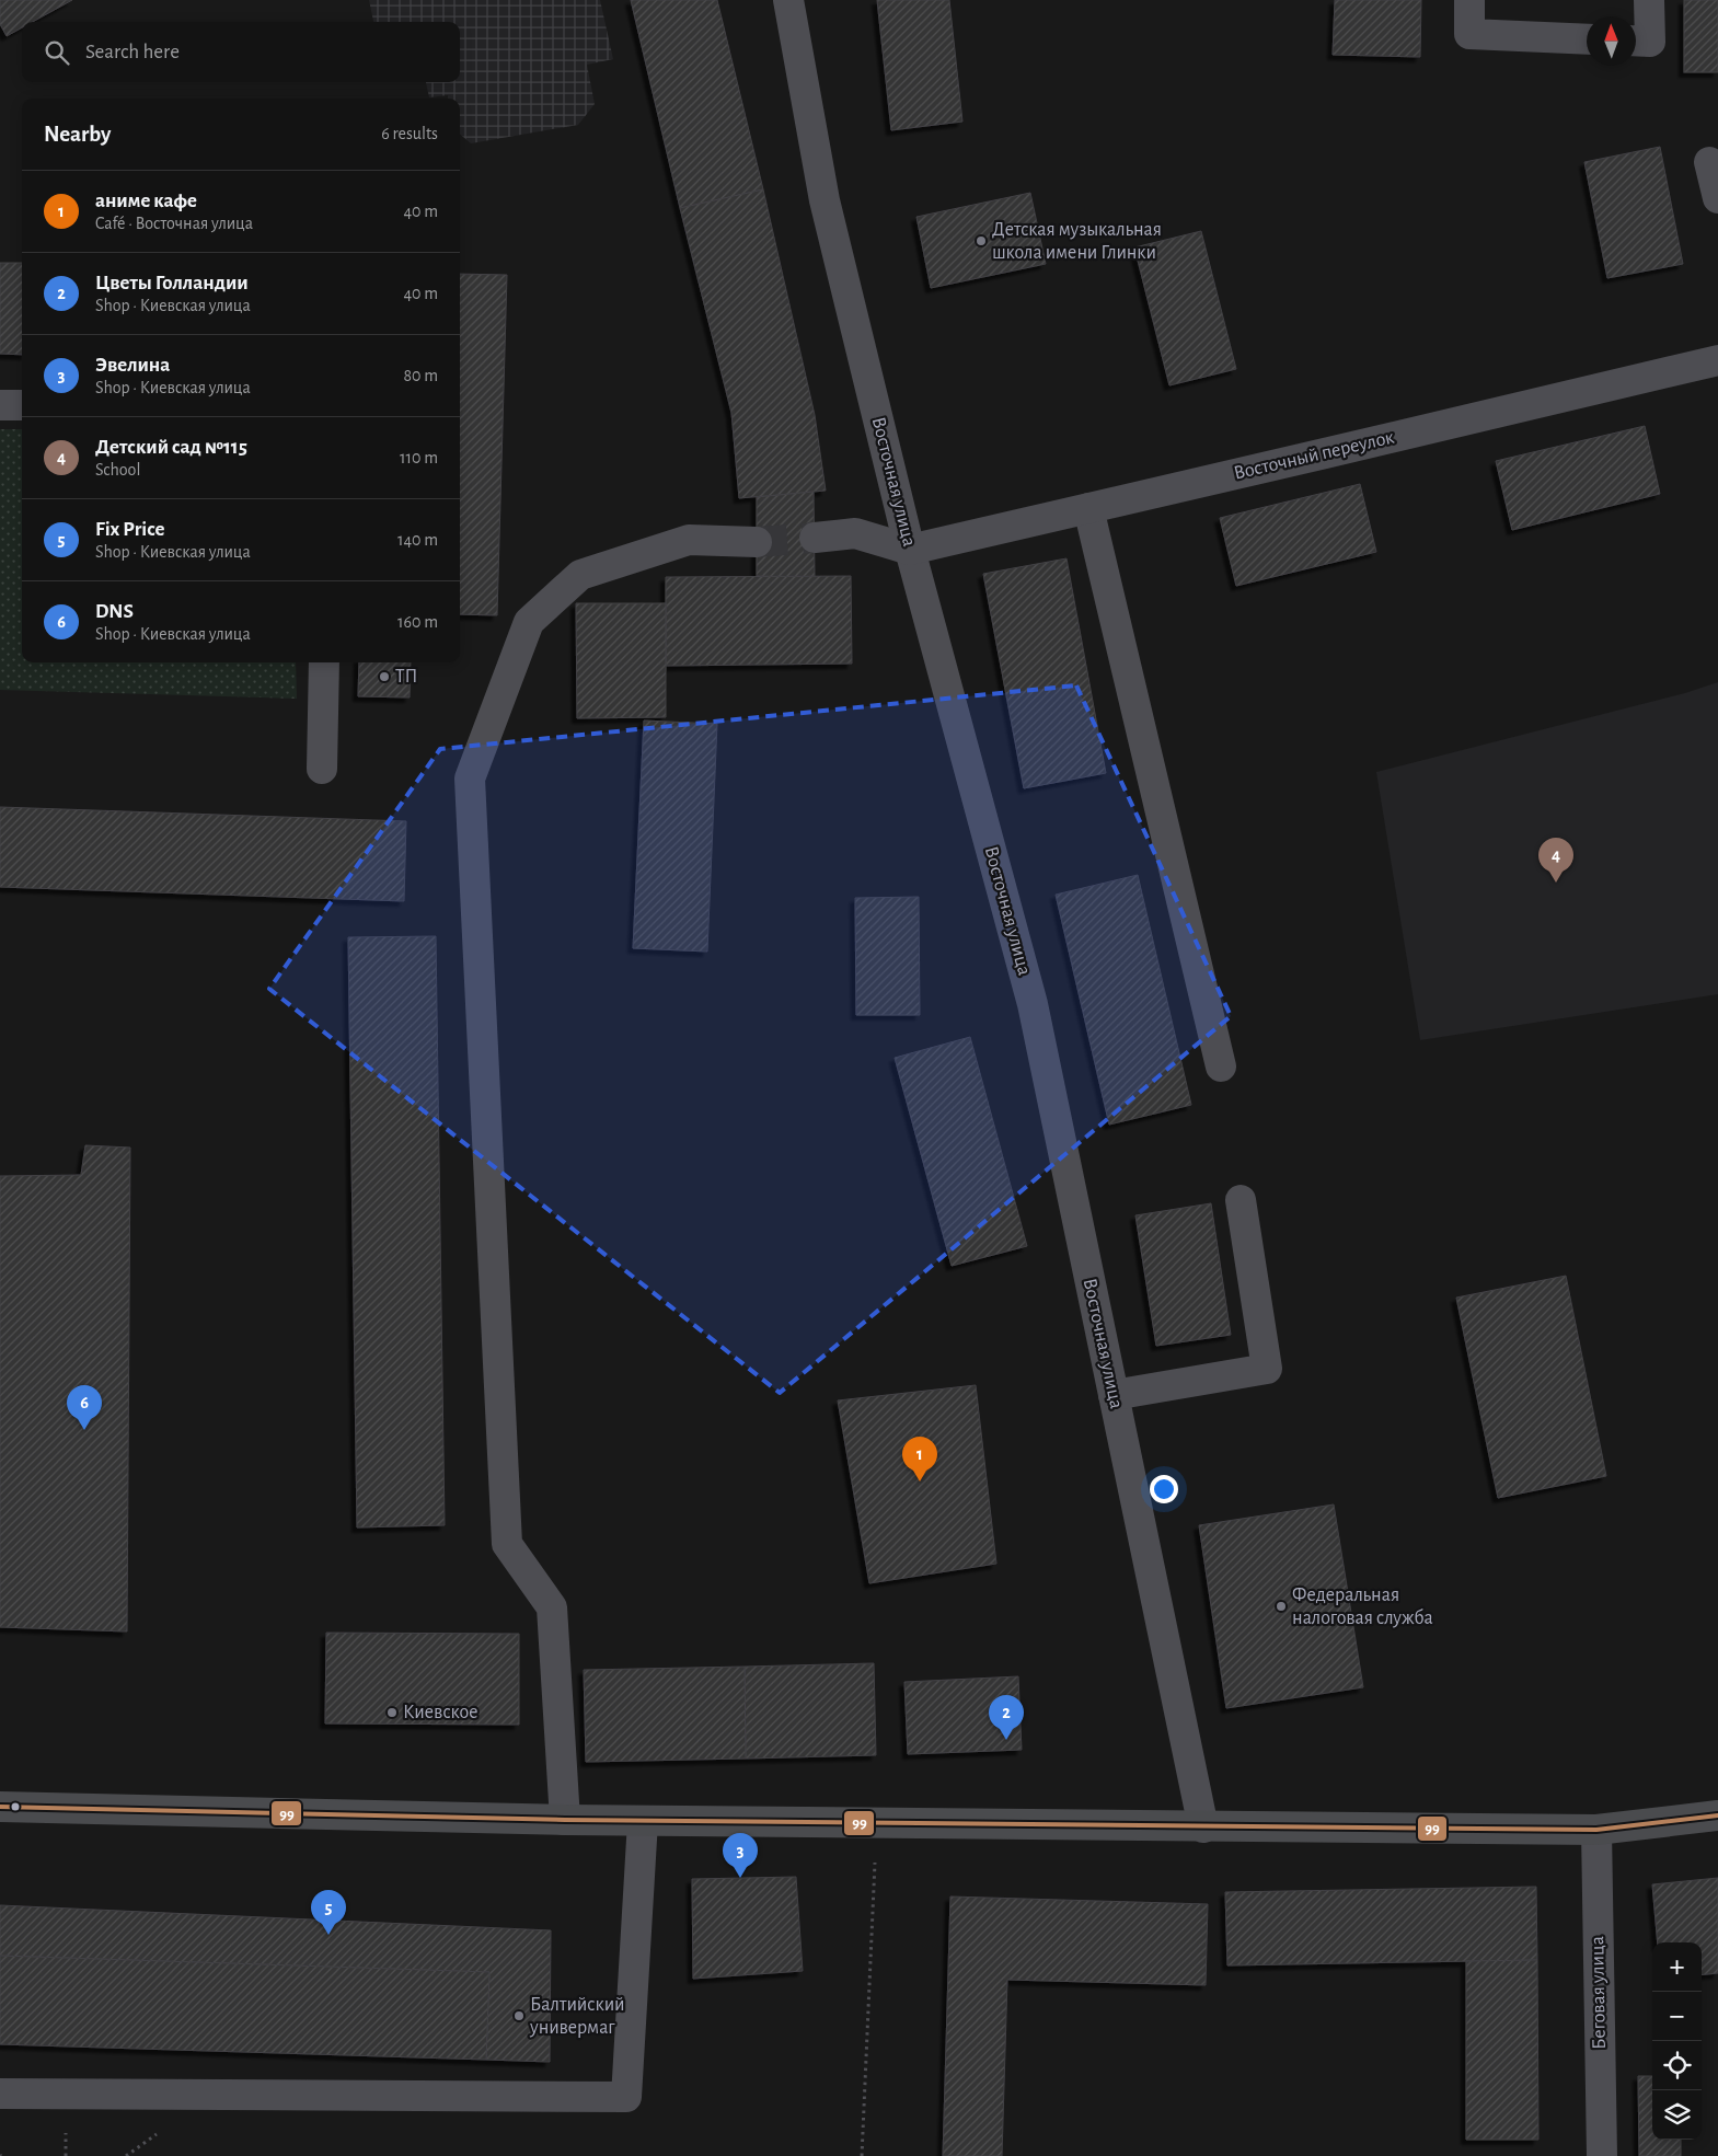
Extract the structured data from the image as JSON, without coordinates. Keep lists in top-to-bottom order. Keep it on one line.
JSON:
{"streets":{"street":["Восточный переулок","Восточная улица","Беговая улица"]},"crossings":[["Восточный переулок","Восточная улица"]],"places":["Детская музыкальная школа имени Глинки","ТП","Федеральная налоговая служба","Киевское","Балтийский универмаг"],"lines":["transit line 99"],"north":"top","page":{"search":"Search here","heading":["Nearby","6 results"],"list":[{"mark":"1","name":"аниме кафе","note":"Café · Восточная улица","value":"40 m"},{"mark":"2","name":"Цветы Голландии","note":"Shop · Киевская улица","value":"40 m"},{"mark":"3","name":"Эвелина","note":"Shop · Киевская улица","value":"80 m"},{"mark":"4","name":"Детский сад №115","note":"School","value":"110 m"},{"mark":"5","name":"Fix Price","note":"Shop · Киевская улица","value":"140 m"},{"mark":"6","name":"DNS","note":"Shop · Киевская улица","value":"160 m"}],"pins":["4","6","1","2","3","5"],"map_buttons":["+","−"]}}
